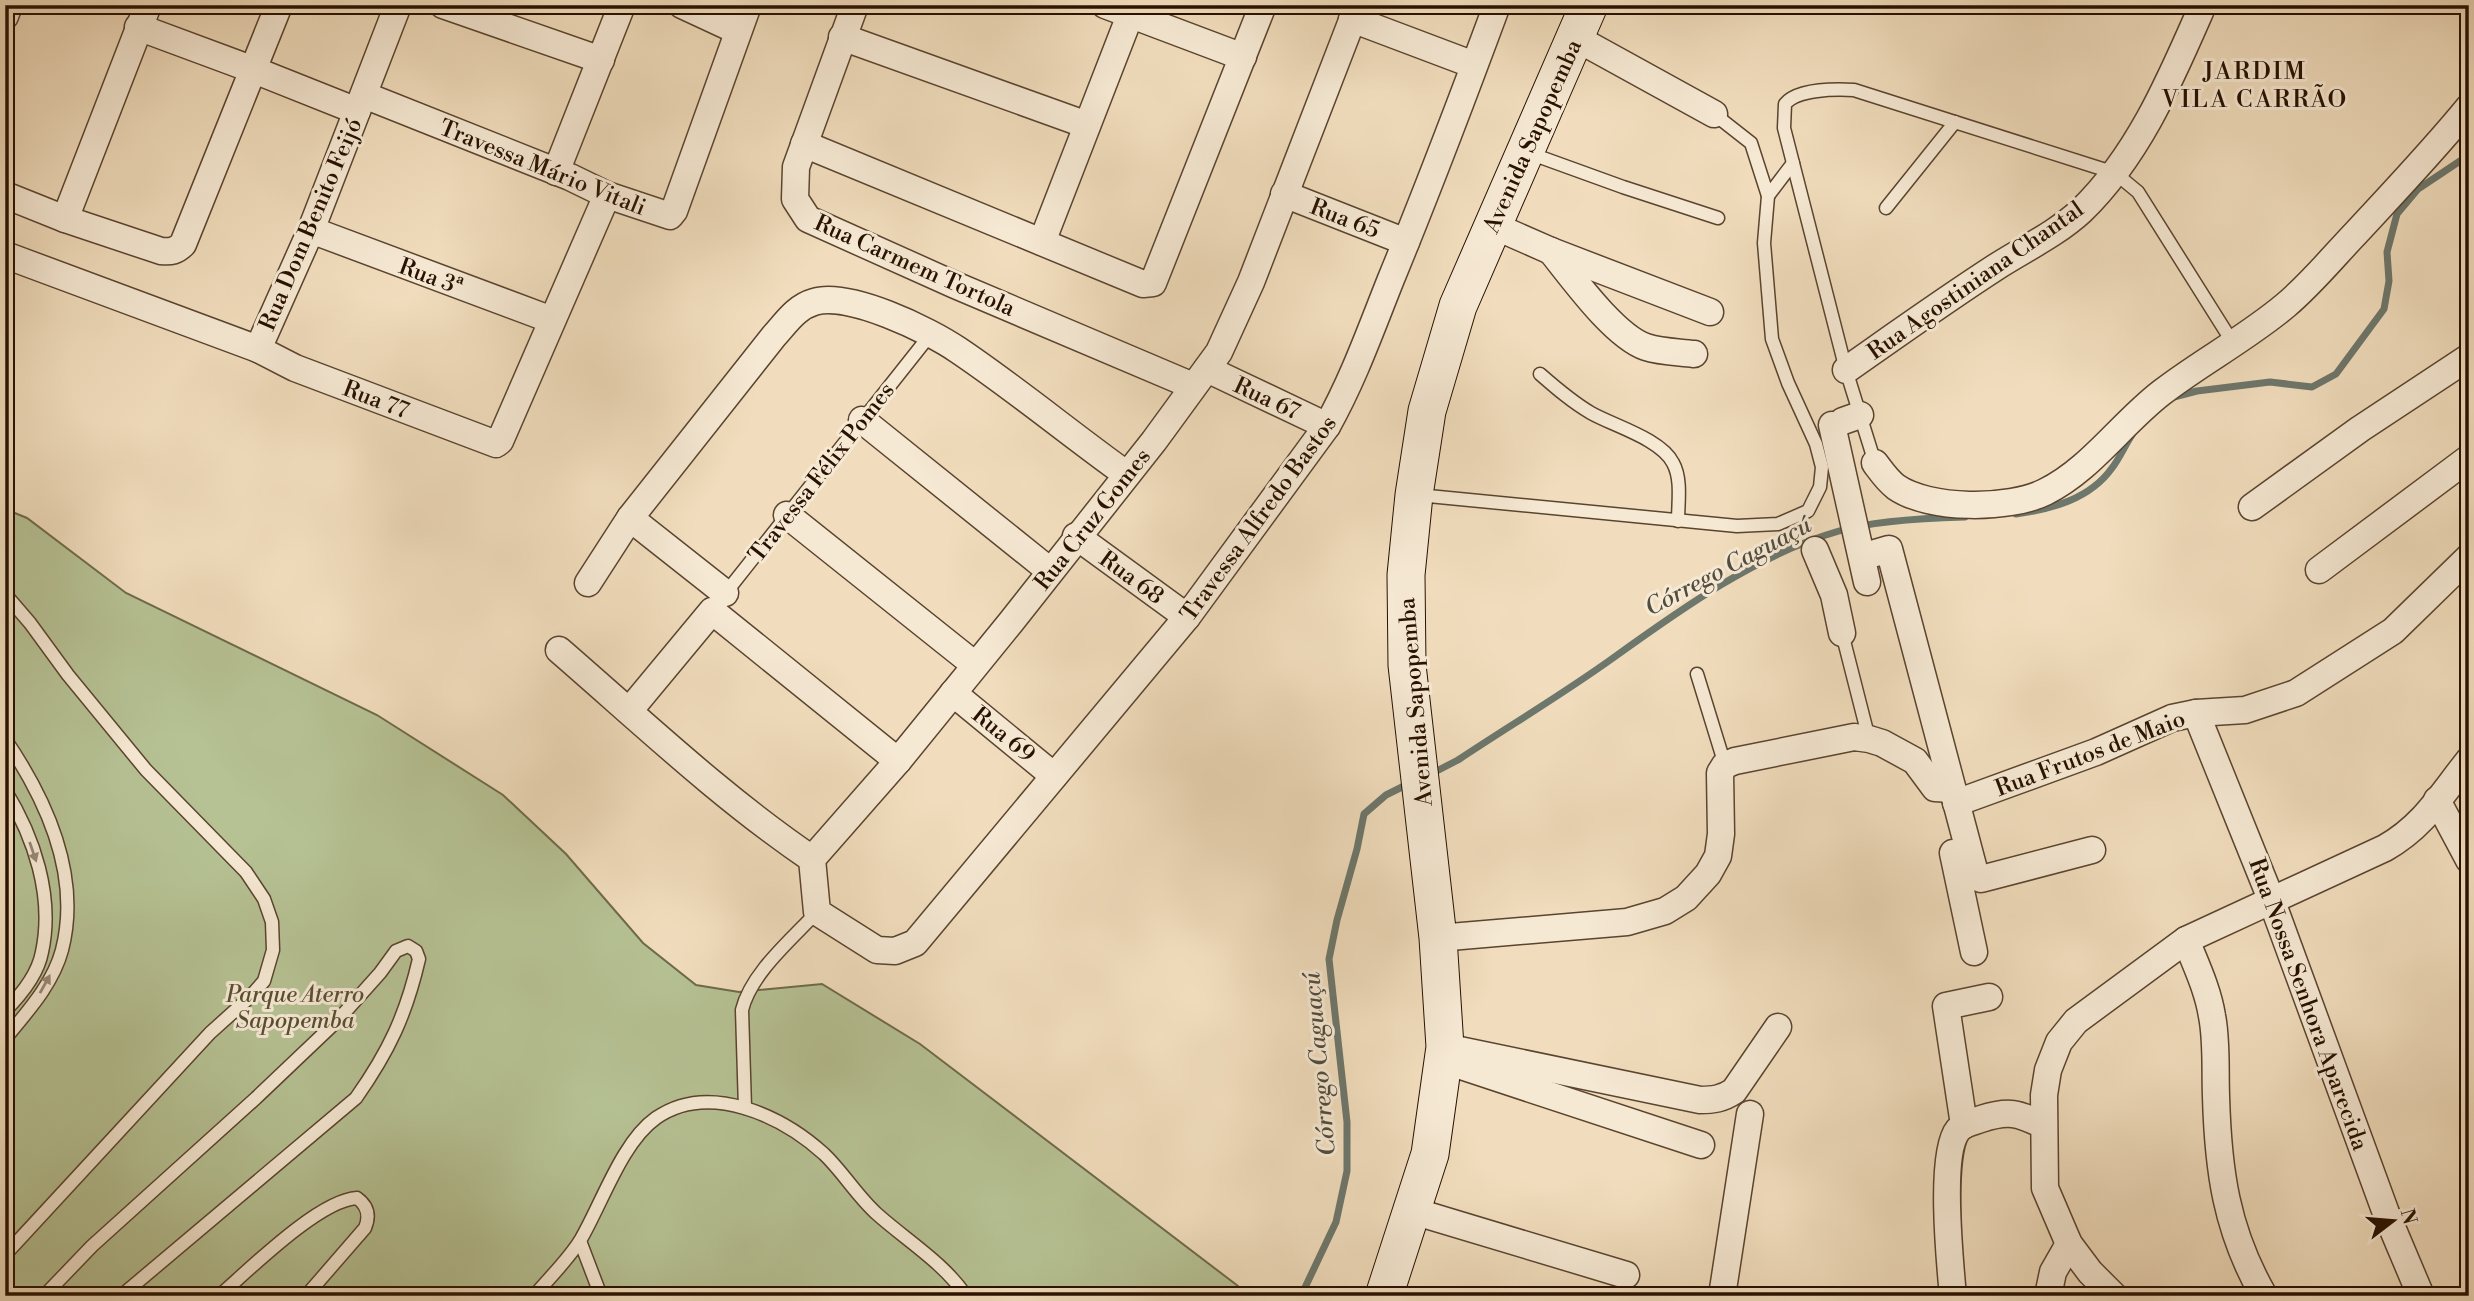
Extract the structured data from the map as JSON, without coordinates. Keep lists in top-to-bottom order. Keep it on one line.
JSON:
{"streets":{"main road":["Avenida Sapopemba"],"street":["Travessa Mário Vitali","Rua 65","Rua Dom Benito Feijó","Rua Carmem Tortola","Rua 3ª","Rua Agostiniana Chantal","Rua 67","Rua 77","Travessa Alfredo Bastos","Rua Cruz Gomes","Rua 68","Rua 69","Rua Frutos de Maio","Rua Nossa Senhora Aparecida"],"lane":["Travessa Félix Pomes"]},"crossings":[["Travessa Mário Vitali","Rua Dom Benito Feijó"],["Rua 65","Travessa Alfredo Bastos"],["Rua 65","Rua Cruz Gomes"],["Rua Dom Benito Feijó","Rua 3ª"],["Rua Dom Benito Feijó","Rua 77"],["Rua Carmem Tortola","Rua 67"],["Rua Carmem Tortola","Rua Cruz Gomes"],["Rua 3ª","Rua 77"],["Rua 67","Travessa Alfredo Bastos"],["Rua 67","Rua Cruz Gomes"],["Travessa Alfredo Bastos","Rua 68"],["Travessa Alfredo Bastos","Rua 69"],["Rua Cruz Gomes","Rua 68"],["Rua Cruz Gomes","Rua 69"],["Rua Frutos de Maio","Rua Nossa Senhora Aparecida"]],"districts":["JARDIM VILA CARRÃO"],"water":["Córrego Caguaçú"],"parks":["Parque Aterro Sapopemba"],"north":"right"}
